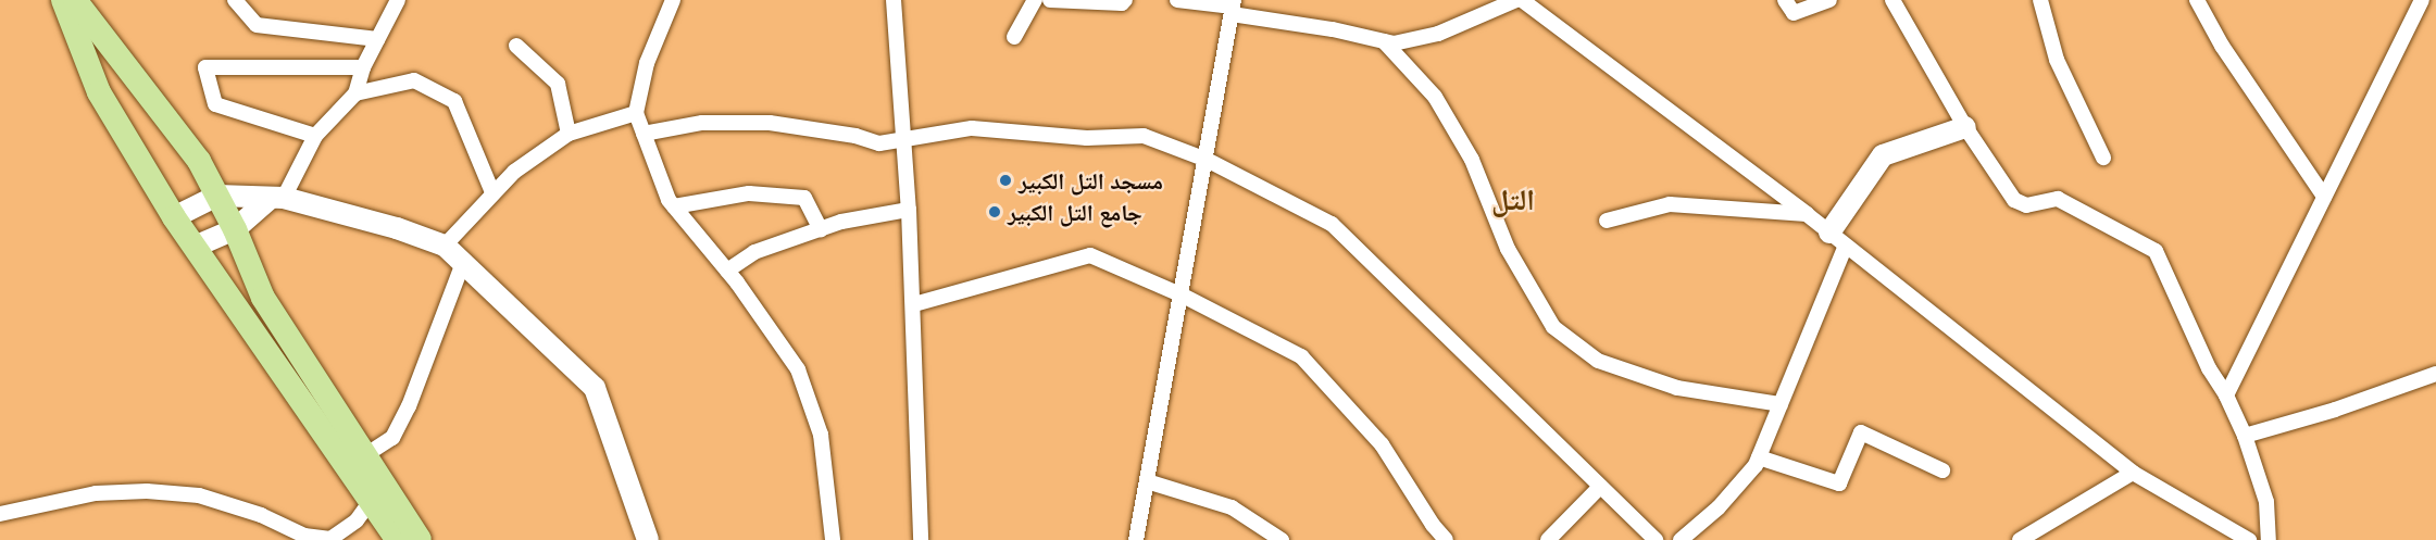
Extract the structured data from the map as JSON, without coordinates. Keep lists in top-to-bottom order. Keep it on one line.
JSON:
{"districts":["التل"],"places":["مسجد التل الكبير","جامع التل الكبير"]}
